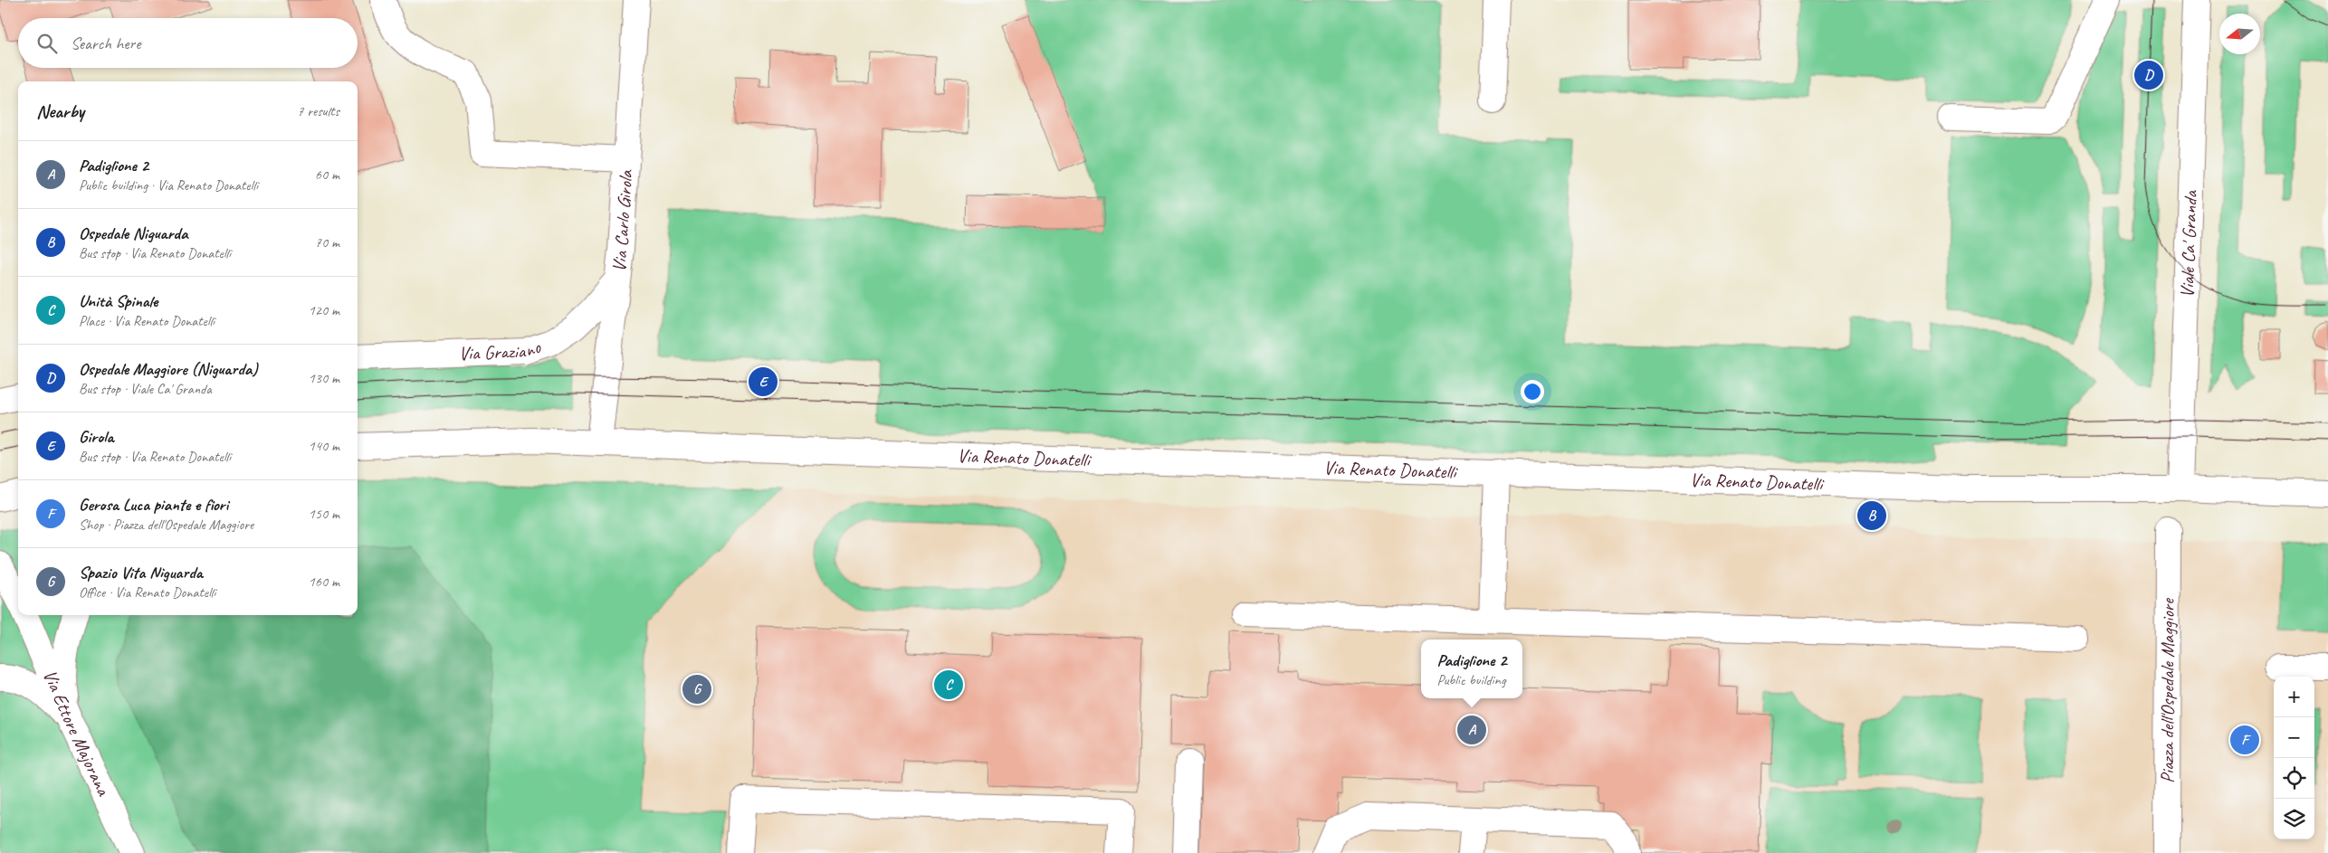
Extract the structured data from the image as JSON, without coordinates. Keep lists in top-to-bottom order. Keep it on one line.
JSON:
{"streets":{"street":["Via Carlo Girola","Viale Ca' Granda","Via Graziano","Via Renato Donatelli","Piazza dell'Ospedale Maggiore","Via Ettore Majorana"]},"crossings":[["Via Carlo Girola","Via Graziano"],["Via Carlo Girola","Via Renato Donatelli"],["Viale Ca' Granda","Via Renato Donatelli"]],"north":"left","page":{"search":"Search here","pins":["D","E","B","C","G","A","F"],"heading":["Nearby","7 results"],"list":[{"mark":"A","name":"Padiglione 2","note":"Public building · Via Renato Donatelli","value":"60 m"},{"mark":"B","name":"Ospedale Niguarda","note":"Bus stop · Via Renato Donatelli","value":"70 m"},{"mark":"C","name":"Unità Spinale","note":"Place · Via Renato Donatelli","value":"120 m"},{"mark":"D","name":"Ospedale Maggiore (Niguarda)","note":"Bus stop · Viale Ca' Granda","value":"130 m"},{"mark":"E","name":"Girola","note":"Bus stop · Via Renato Donatelli","value":"140 m"},{"mark":"F","name":"Gerosa Luca piante e fiori","note":"Shop · Piazza dell'Ospedale Maggiore","value":"150 m"},{"mark":"G","name":"Spazio Vita Niguarda","note":"Office · Via Renato Donatelli","value":"160 m"}],"popup":["Padiglione 2","Public building"],"map_buttons":["+","−"]}}
